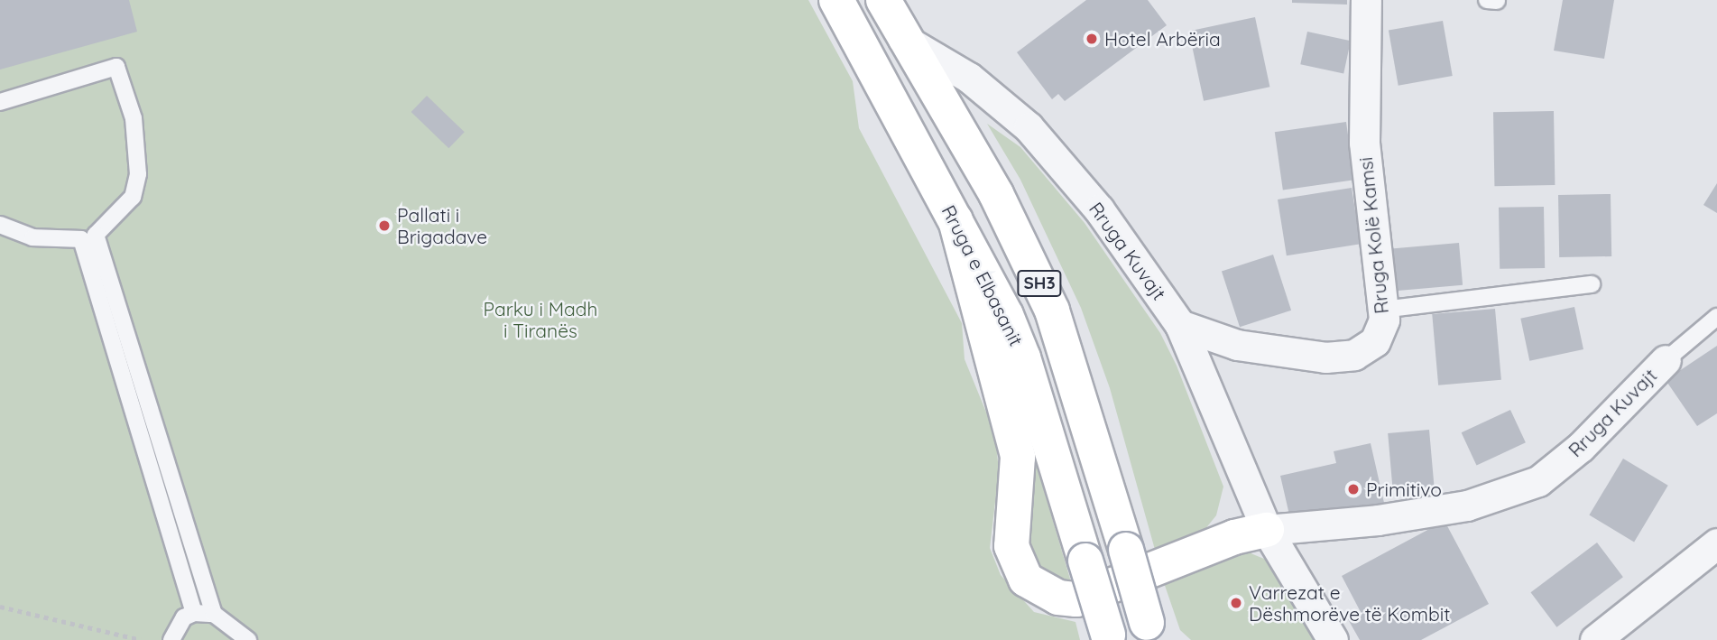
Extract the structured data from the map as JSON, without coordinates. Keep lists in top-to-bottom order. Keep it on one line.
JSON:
{"streets":{"main road":["Rruga e Elbasanit","SH3"],"street":["Rruga Kolë Kamsi","Rruga Kuvajt"]},"crossings":[["Rruga Kolë Kamsi","Rruga Kuvajt"],["Rruga Kuvajt","SH3"]],"parks":["Parku i Madh i Tiranës"],"places":["Hotel Arbëria","Pallati i Brigadave","Primitivo","Varrezat e Dëshmorëve të Kombit"]}
